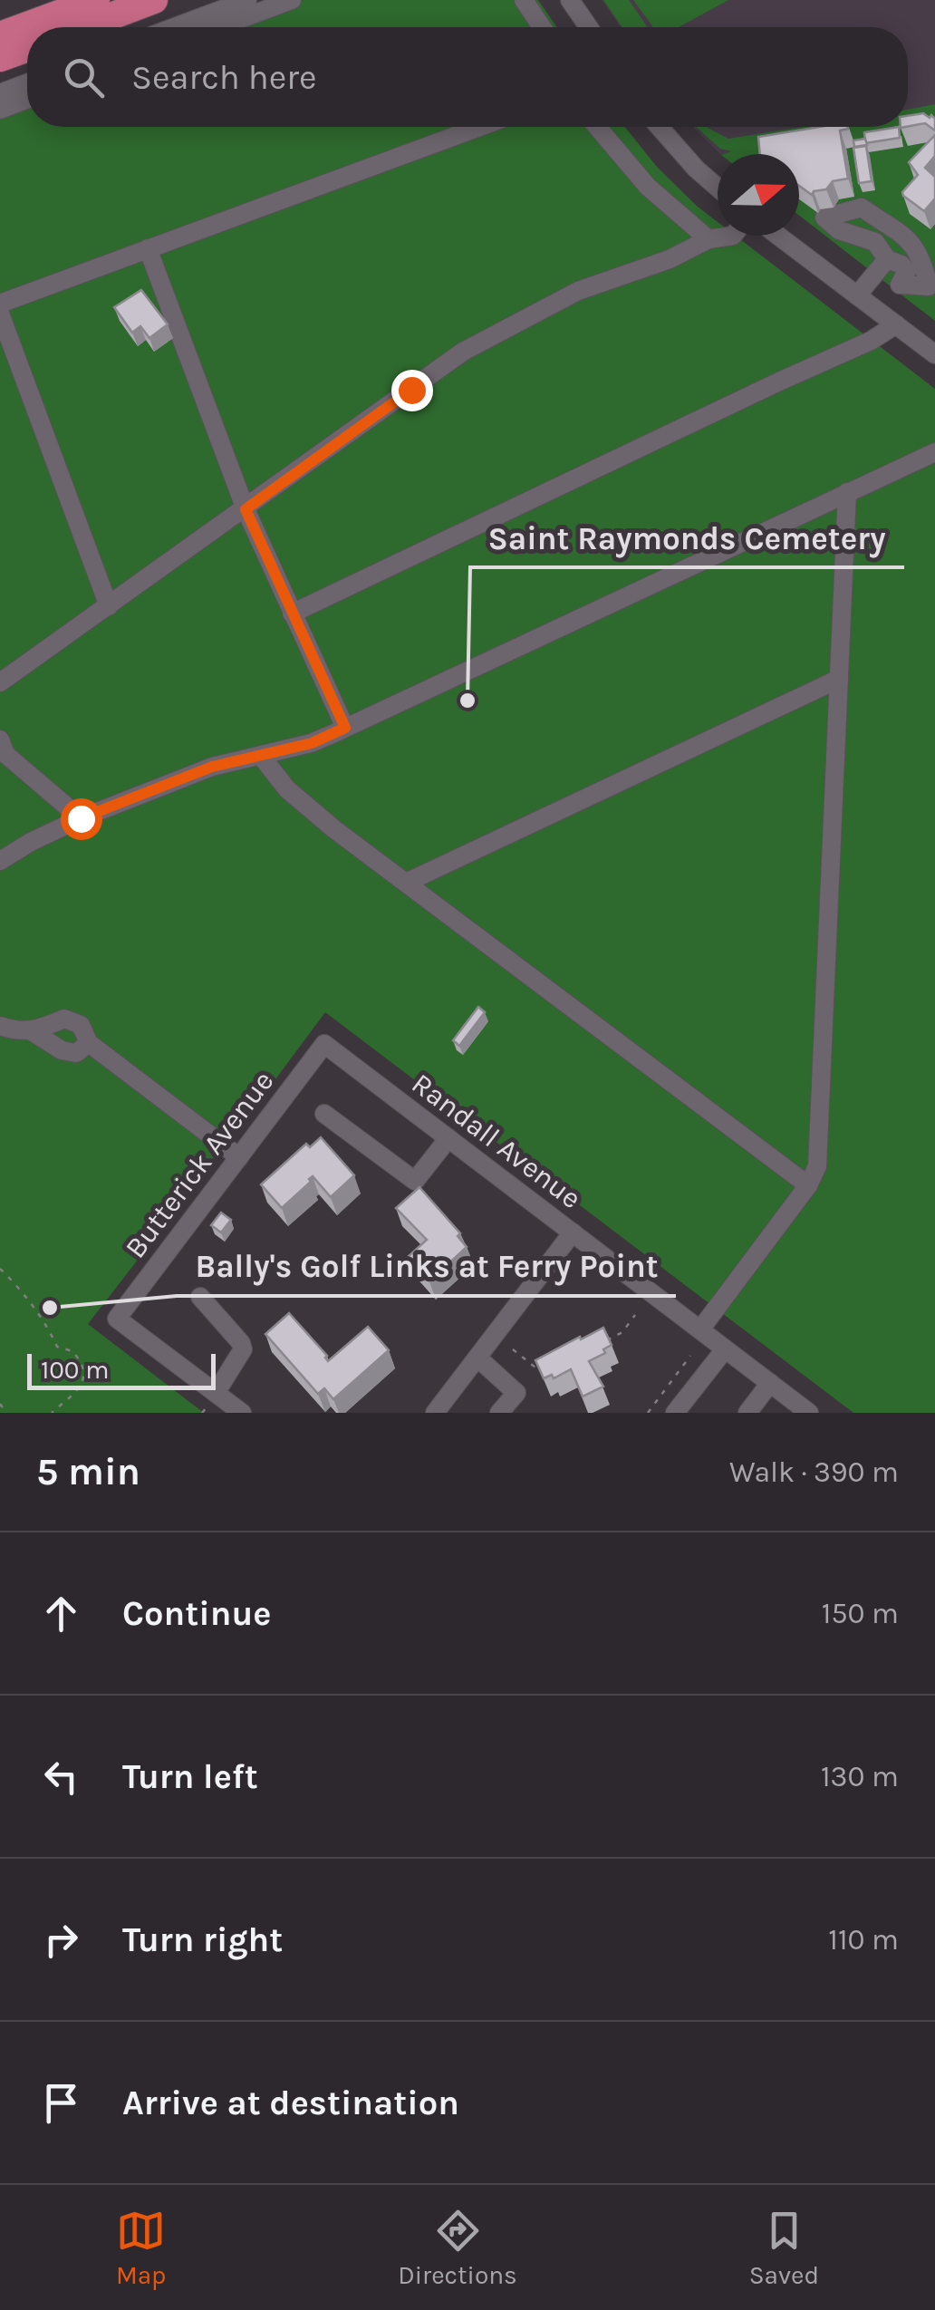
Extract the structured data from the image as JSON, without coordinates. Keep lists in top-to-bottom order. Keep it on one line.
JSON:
{"streets":{"street":["Randall Avenue","Butterick Avenue"]},"crossings":[["Randall Avenue","Butterick Avenue"]],"places":["Saint Raymonds Cemetery","Bally's Golf Links at Ferry Point"],"scale_bar":"100 m","north":"right","page":{"search":"Search here","scale":"100 m","heading":["5 min","Walk · 390 m"],"list":[["Continue","150 m"],["Turn left","130 m"],["Turn right","110 m"],"Arrive at destination"],"nav":["Map","Directions","Saved"]}}
